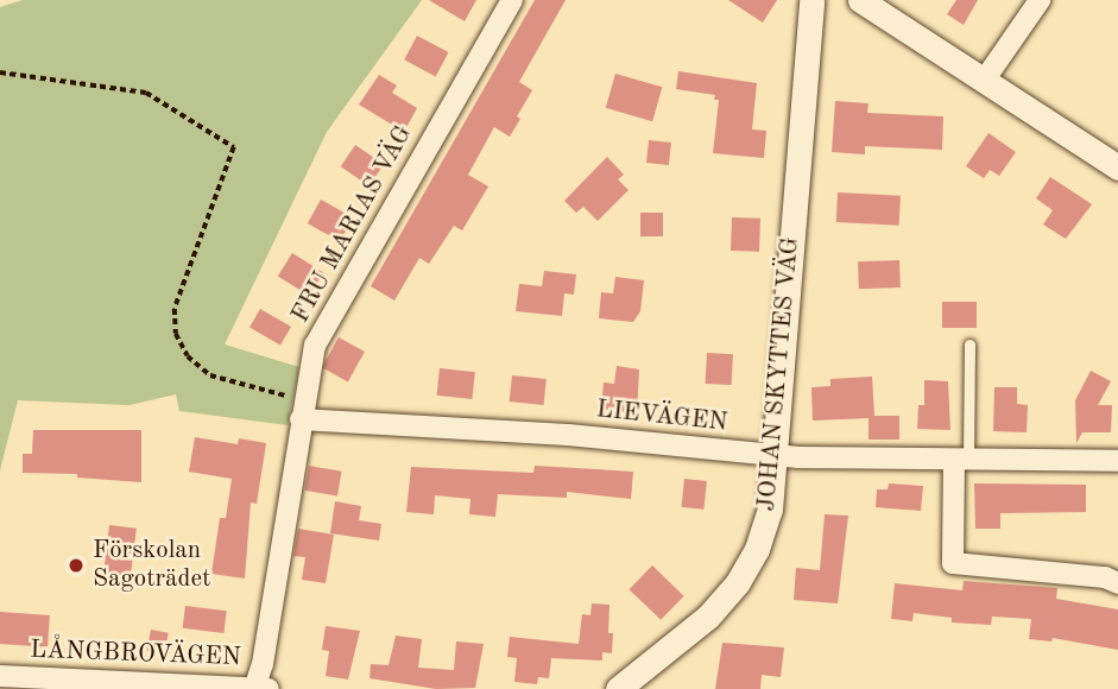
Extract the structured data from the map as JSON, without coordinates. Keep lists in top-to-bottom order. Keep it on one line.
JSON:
{"streets":{"street":["FRU MARIAS VÄG","JOHAN SKYTTES VÄG","LIEVÄGEN","LÅNGBROVÄGEN"]},"crossings":[["FRU MARIAS VÄG","LIEVÄGEN"],["FRU MARIAS VÄG","LÅNGBROVÄGEN"],["JOHAN SKYTTES VÄG","LIEVÄGEN"]],"places":["Förskolan Sagoträdet"]}
